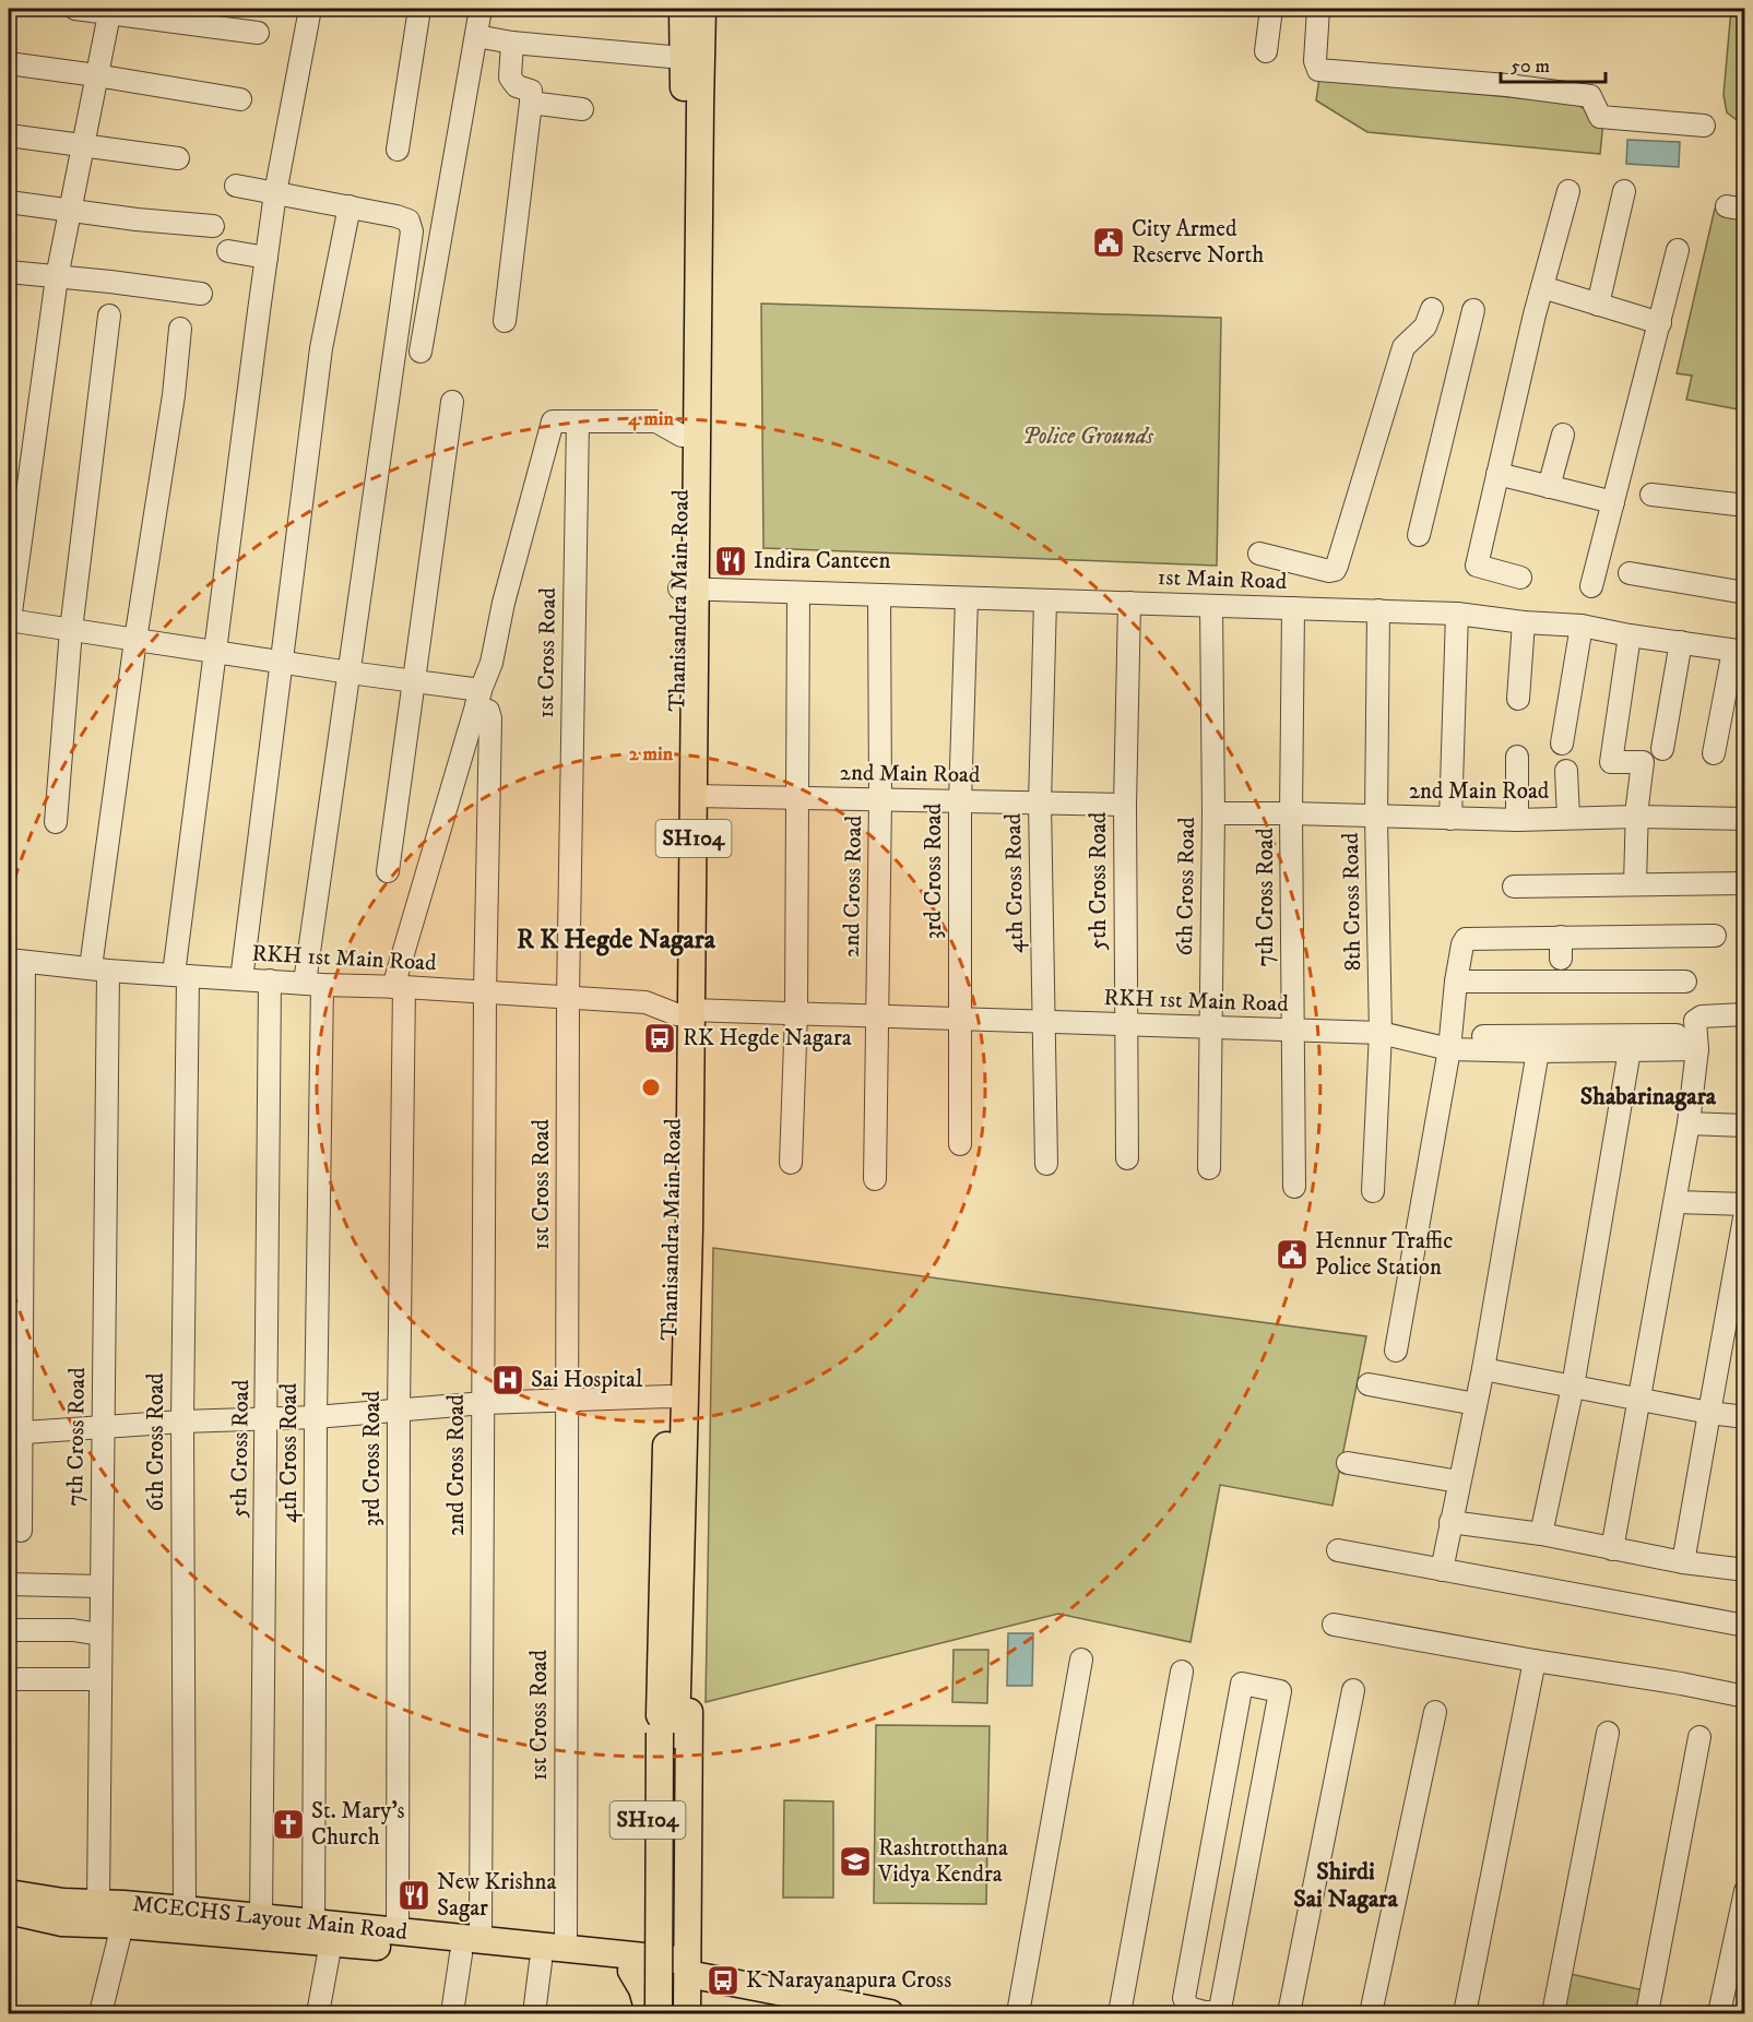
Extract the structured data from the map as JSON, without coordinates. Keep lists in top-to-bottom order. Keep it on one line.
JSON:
{"streets":{"main road":["Thanisandra Main Road","SH104","MCECHS Layout Main Road"],"street":["1st Main Road","1st Cross Road","2nd Main Road","3rd Cross Road","5th Cross Road","4th Cross Road","2nd Cross Road","6th Cross Road","7th Cross Road","8th Cross Road","RKH 1st Main Road"]},"crossings":[["1st Main Road","Thanisandra Main Road"],["1st Main Road","3rd Cross Road"],["1st Main Road","5th Cross Road"],["1st Main Road","4th Cross Road"],["1st Main Road","2nd Cross Road"],["1st Main Road","6th Cross Road"],["1st Main Road","7th Cross Road"],["1st Main Road","8th Cross Road"],["Thanisandra Main Road","2nd Main Road"],["Thanisandra Main Road","SH104"],["Thanisandra Main Road","RKH 1st Main Road"],["Thanisandra Main Road","MCECHS Layout Main Road"],["1st Cross Road","3rd Cross Road"],["1st Cross Road","RKH 1st Main Road"],["1st Cross Road","MCECHS Layout Main Road"],["2nd Main Road","3rd Cross Road"],["2nd Main Road","5th Cross Road"],["2nd Main Road","4th Cross Road"],["2nd Main Road","2nd Cross Road"],["2nd Main Road","6th Cross Road"],["2nd Main Road","7th Cross Road"],["2nd Main Road","8th Cross Road"],["3rd Cross Road","2nd Cross Road"],["3rd Cross Road","RKH 1st Main Road"],["3rd Cross Road","MCECHS Layout Main Road"],["5th Cross Road","RKH 1st Main Road"],["5th Cross Road","MCECHS Layout Main Road"],["4th Cross Road","RKH 1st Main Road"],["4th Cross Road","MCECHS Layout Main Road"],["2nd Cross Road","RKH 1st Main Road"],["2nd Cross Road","MCECHS Layout Main Road"],["6th Cross Road","RKH 1st Main Road"],["6th Cross Road","MCECHS Layout Main Road"],["7th Cross Road","RKH 1st Main Road"],["7th Cross Road","MCECHS Layout Main Road"],["8th Cross Road","RKH 1st Main Road"]],"districts":["R K Hegde Nagara","Shabarinagara","Shirdi Sai Nagara"],"parks":["Police Grounds"],"places":{"public building":["City Armed Reserve North","Hennur Traffic Police Station"],"restaurant":["Indira Canteen","New Krishna Sagar"],"bus stop":["RK Hegde Nagara","K Narayanapura Cross"],"hospital":["Sai Hospital"],"church":["St. Mary's Church"],"school or university":["Rashtrotthana Vidya Kendra"]},"scale_bar":"50 m","rings":["4 min","2 min"]}
